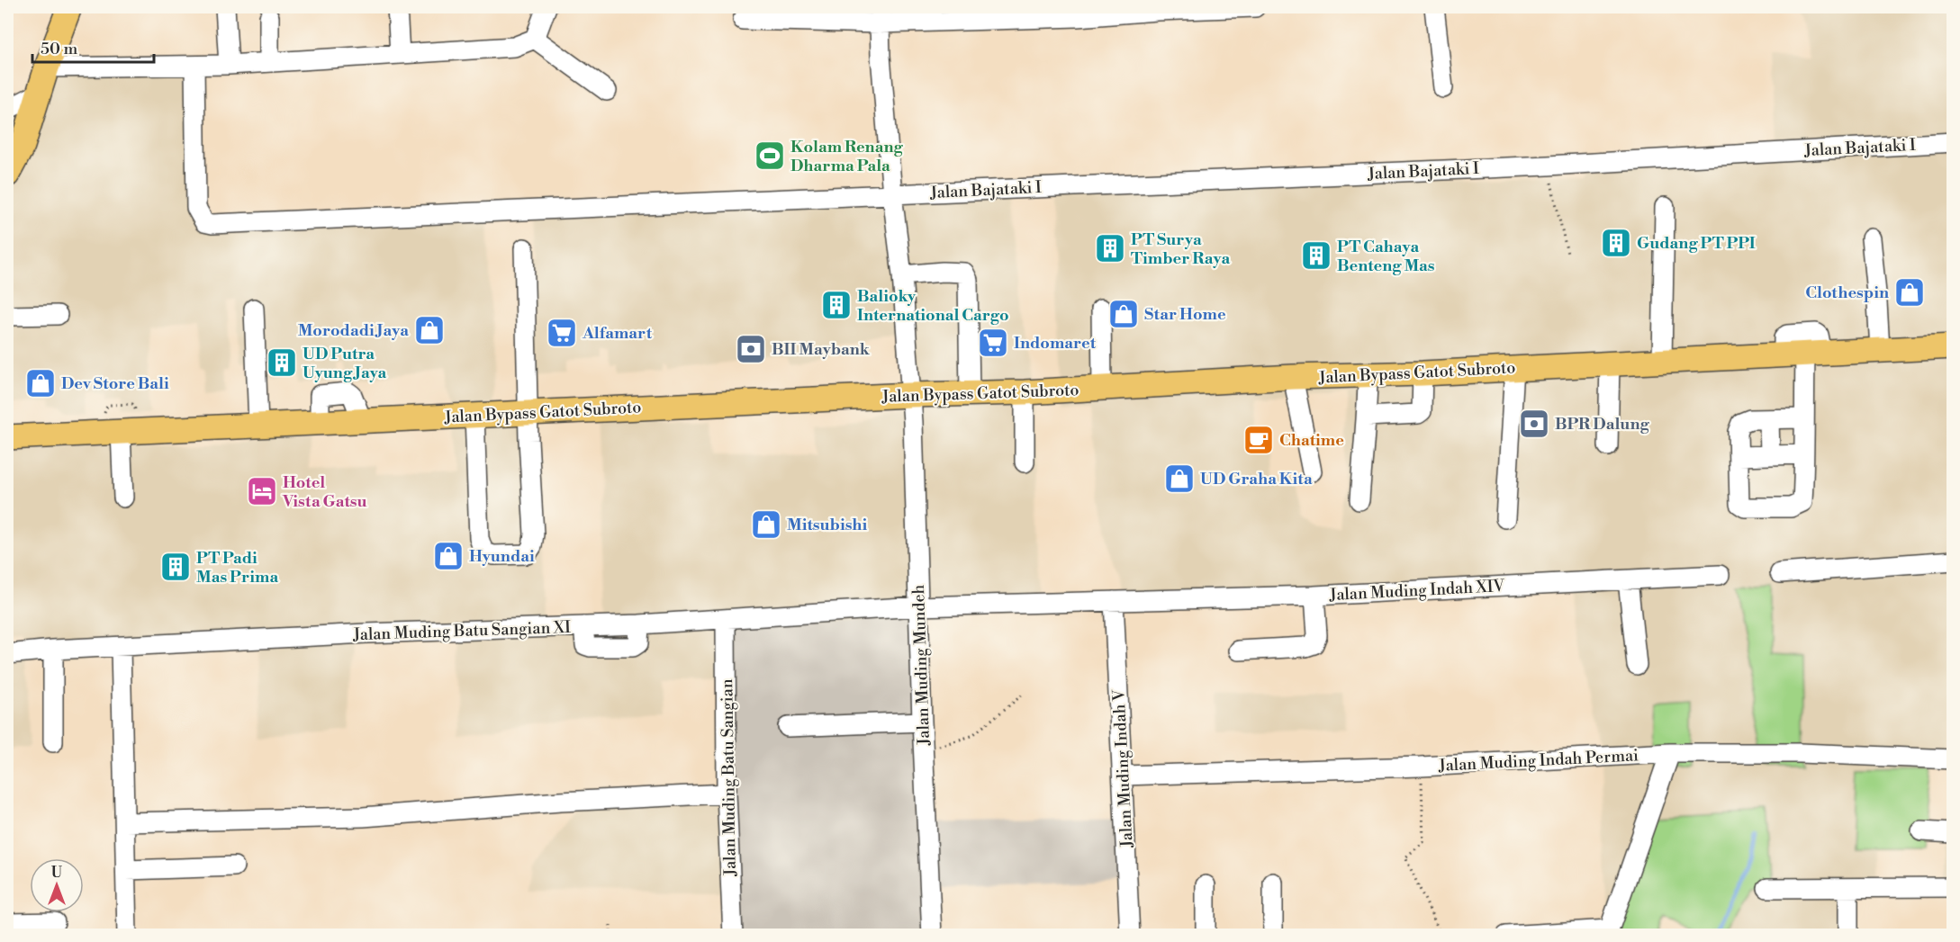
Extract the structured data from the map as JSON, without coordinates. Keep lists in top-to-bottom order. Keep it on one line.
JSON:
{"streets":{"main road":["Jalan Bypass Gatot Subroto"],"street":["Jalan Bajataki I","Jalan Muding Indah XIV","Jalan Muding Batu Sangian XI","Jalan Muding Mundeh","Jalan Muding Indah Permai","Jalan Muding Indah V","Jalan Muding Batu Sangian"]},"crossings":[["Jalan Bajataki I","Jalan Muding Mundeh"],["Jalan Bypass Gatot Subroto","Jalan Muding Mundeh"],["Jalan Muding Indah XIV","Jalan Muding Batu Sangian XI"],["Jalan Muding Indah XIV","Jalan Muding Mundeh"],["Jalan Muding Indah XIV","Jalan Muding Indah V"],["Jalan Muding Batu Sangian XI","Jalan Muding Mundeh"],["Jalan Muding Batu Sangian XI","Jalan Muding Batu Sangian"],["Jalan Muding Indah Permai","Jalan Muding Indah V"]],"places":{"sports":["Kolam Renang Dharma Pala"],"building":["Gudang PT PPI","PT Surya Timber Raya","PT Cahaya Benteng Mas","Balioky International Cargo","UD Putra Uyung Jaya","PT Padi Mas Prima"],"shop":["Clothespin","Star Home","Morodadi Jaya","Dev Store Bali","UD Graha Kita","Mitsubishi","Hyundai"],"supermarket":["Alfamart","Indomaret"],"bank":["BII Maybank","BPR Dalung"],"cafe":["Chatime"],"hotel":["Hotel Vista Gatsu"]},"scale_bar":"50 m","north":"top"}
